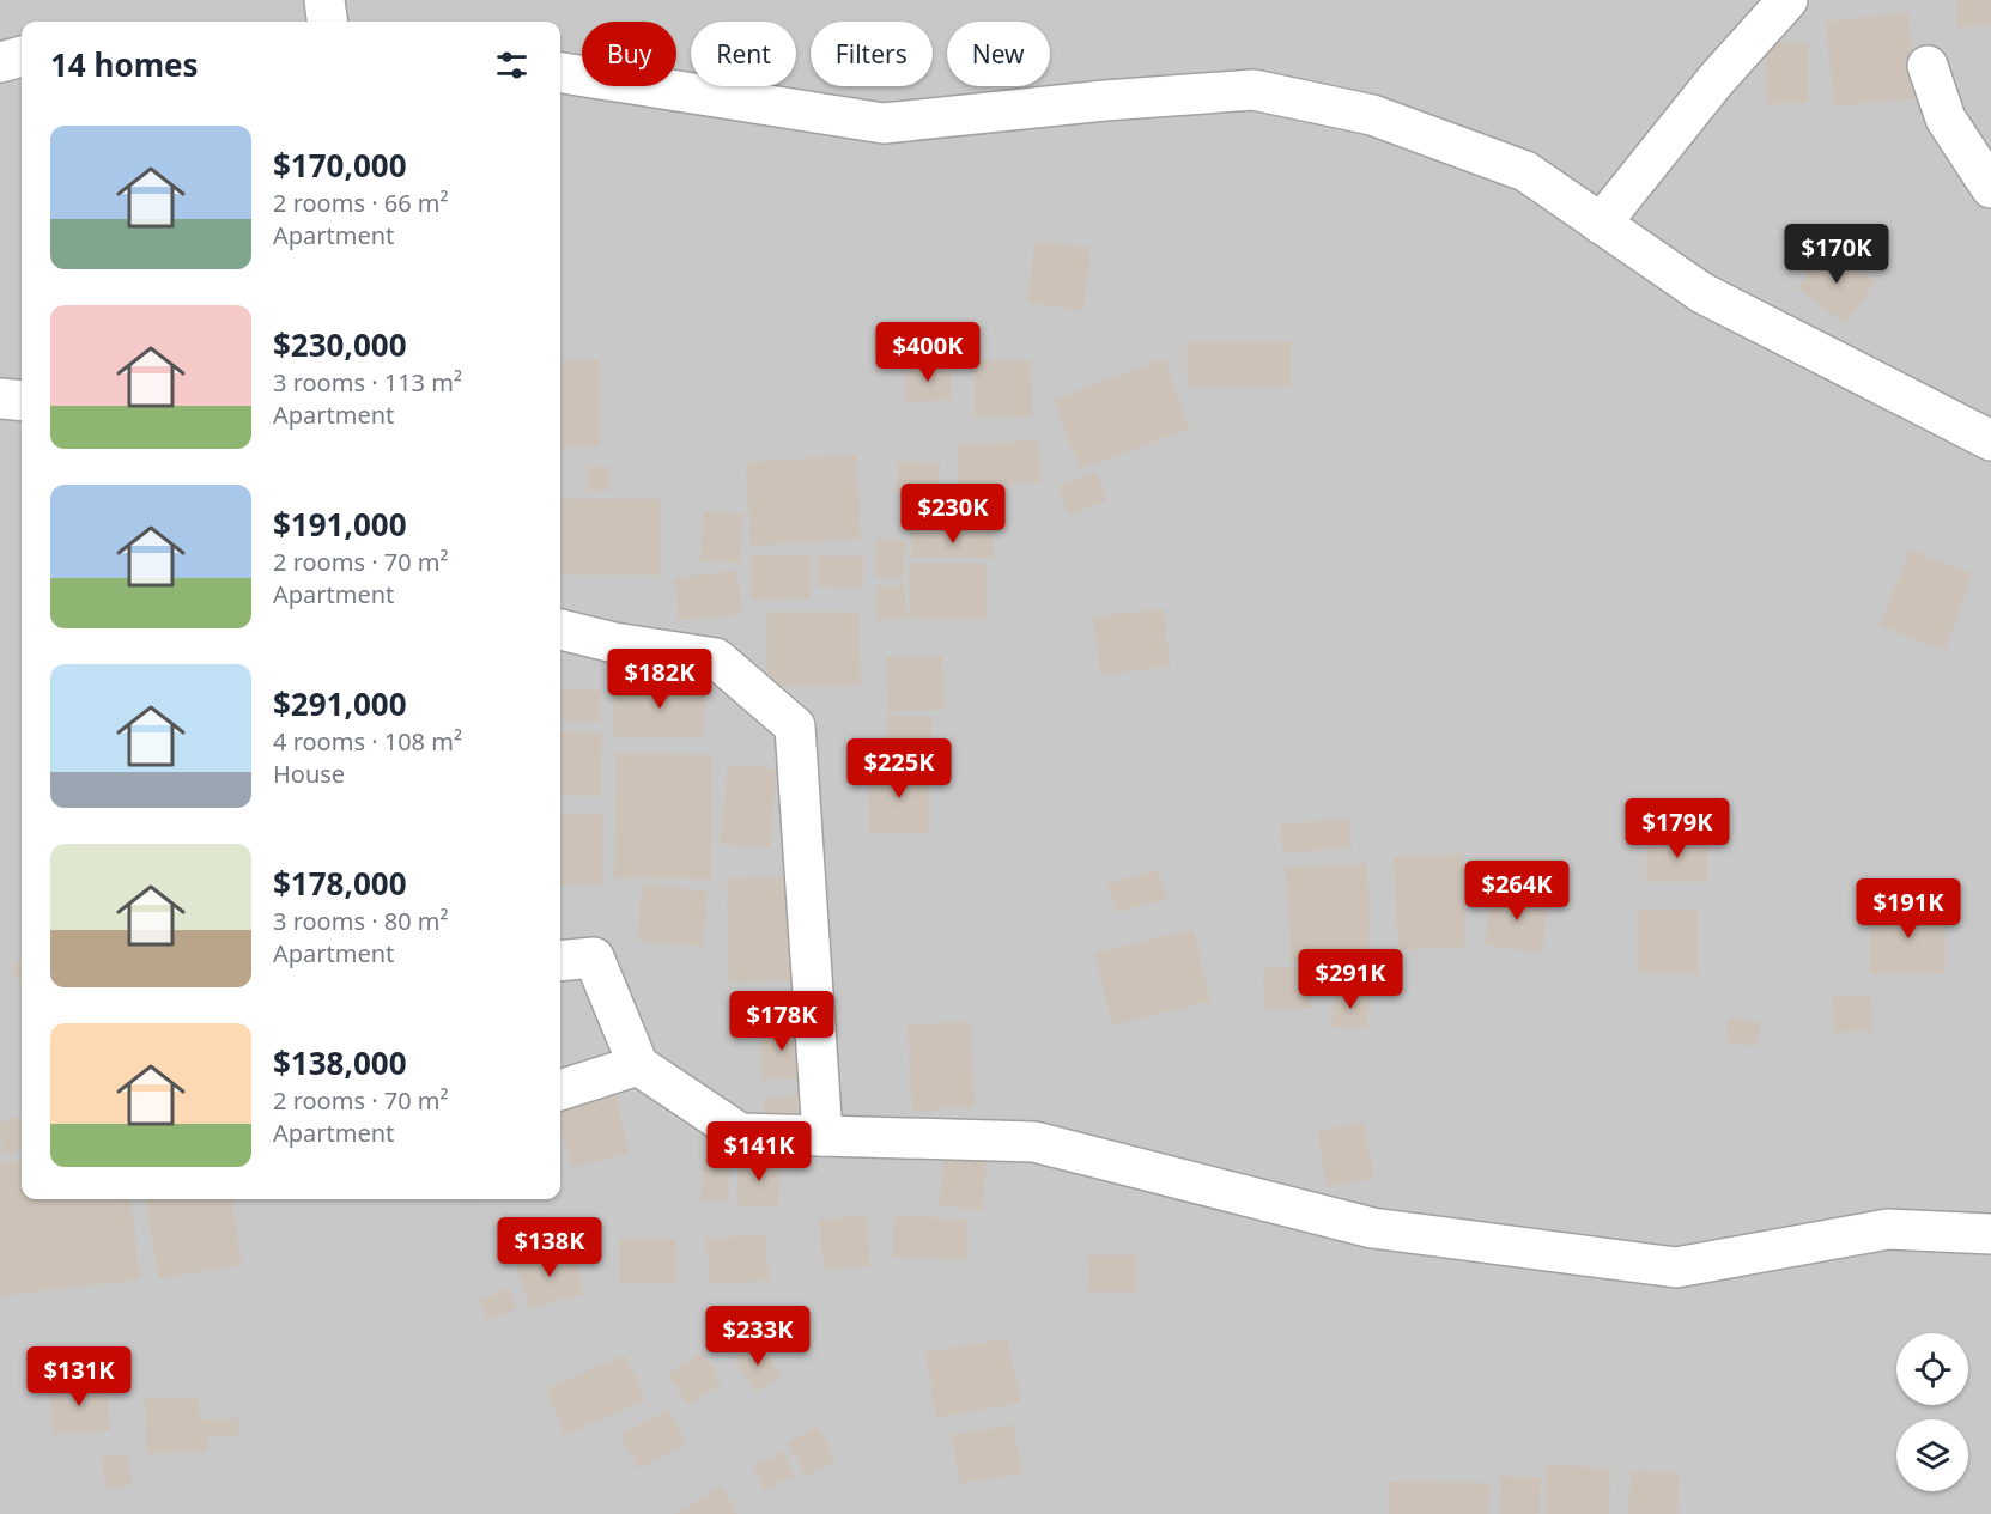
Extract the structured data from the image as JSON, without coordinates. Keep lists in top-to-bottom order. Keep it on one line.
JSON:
{"page":{"chip":["Buy","Rent","Filters","New"],"heading":"14 homes","list":[{"name":"$170,000","note":"2 rooms · 66 m² · Apartment"},{"name":"$230,000","note":"3 rooms · 113 m² · Apartment"},{"name":"$191,000","note":"2 rooms · 70 m² · Apartment"},{"name":"$291,000","note":"4 rooms · 108 m² · House"},{"name":"$178,000","note":"3 rooms · 80 m² · Apartment"},{"name":"$138,000","note":"2 rooms · 70 m² · Apartment"}],"price":["$170K","$400K","$230K","$182K","$225K","$179K","$264K","$191K","$291K","$178K","$141K","$138K","$233K","$131K"]}}
